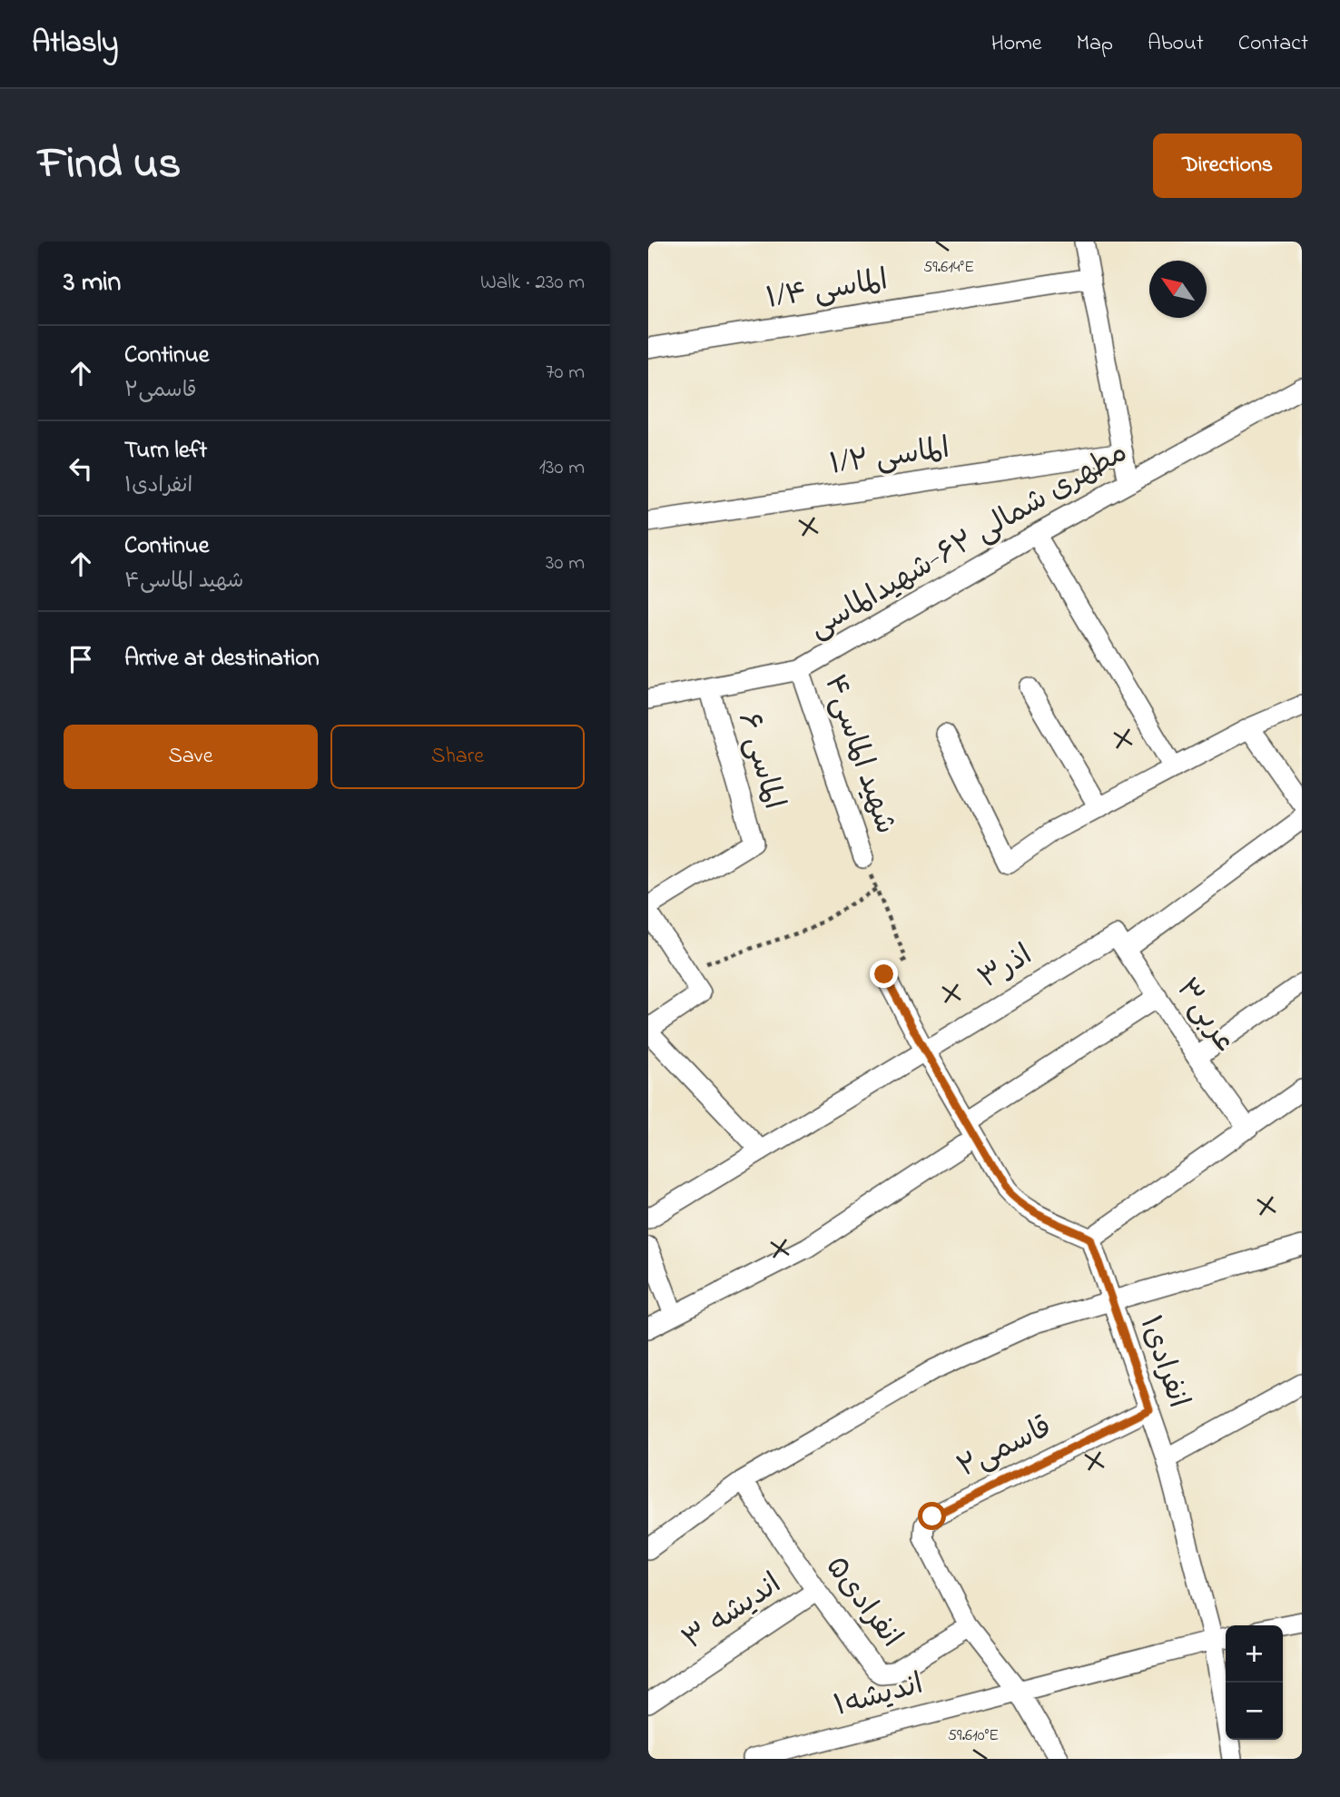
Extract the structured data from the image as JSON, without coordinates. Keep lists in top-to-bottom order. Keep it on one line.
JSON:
{"streets":{"street":["الماسی ۱/۴","الماسی ۱/۲","مطهری شمالی ۶۲-شهیدالماسی","شهید الماسی۴","الماسی ۶","اذر۳","عربی۳","انفرادی۱","قاسمی۲","انفرادی۵","اندیشه ۳","اندیشه۱"]},"crossings":[["مطهری شمالی ۶۲-شهیدالماسی","شهید الماسی۴"],["مطهری شمالی ۶۲-شهیدالماسی","الماسی ۶"],["اذر۳","عربی۳"],["انفرادی۱","قاسمی۲"],["انفرادی۱","اندیشه۱"],["قاسمی۲","انفرادی۵"],["قاسمی۲","اندیشه۱"],["انفرادی۵","اندیشه ۳"]],"north":"top left","page":{"header":"Atlasly","nav":["Home","Map","About","Contact"],"title":"Find us","buttons":["Directions",["Save","Share"]],"heading":["3 min","Walk · 230 m"],"list":[["Continue","قاسمی۲","70 m"],["Turn left","انفرادی۱","130 m"],["Continue","شهید الماسی۴","30 m"],"Arrive at destination"],"map_buttons":["+","−"]},"coordinates":["59.614°E","59.610°E"]}
